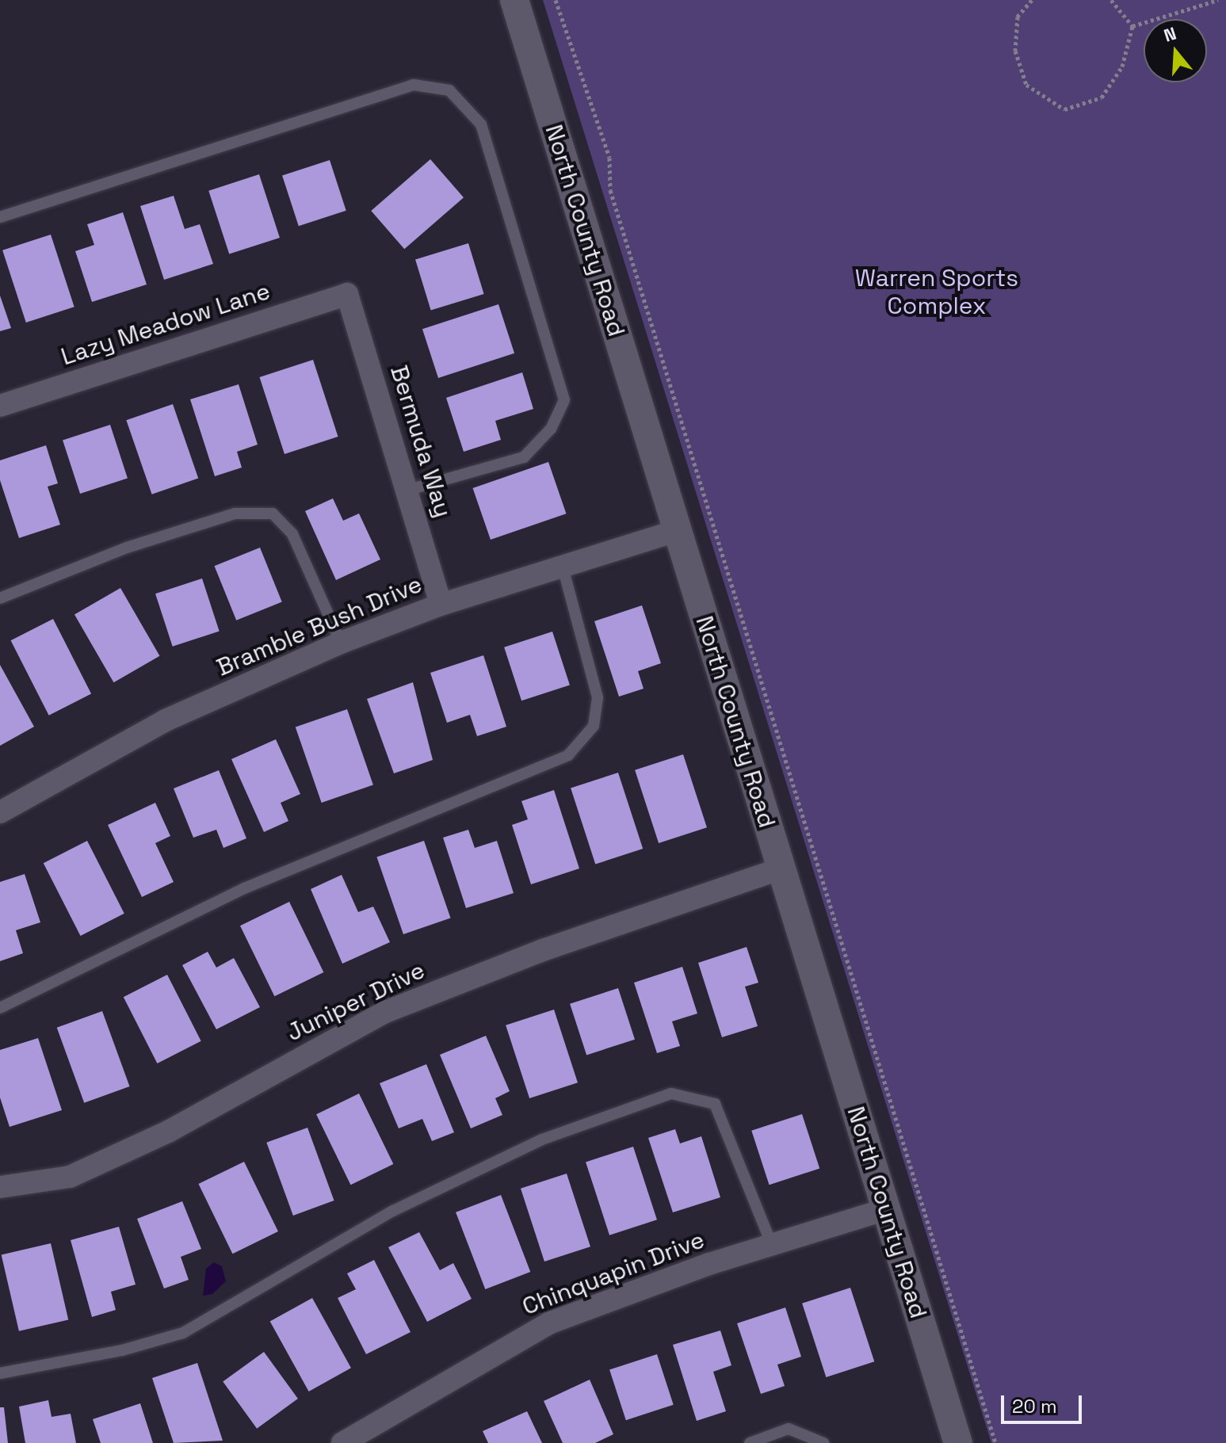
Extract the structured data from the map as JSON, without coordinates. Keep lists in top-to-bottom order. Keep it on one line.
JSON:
{"streets":{"street":["North County Road","Lazy Meadow Lane","Bermuda Way","Bramble Bush Drive","Juniper Drive","Chinquapin Drive"]},"crossings":[["North County Road","Bramble Bush Drive"],["North County Road","Juniper Drive"],["North County Road","Chinquapin Drive"],["Lazy Meadow Lane","Bermuda Way"],["Bermuda Way","Bramble Bush Drive"]],"parks":["Warren Sports Complex"],"scale_bar":"20 m","north":"top"}
